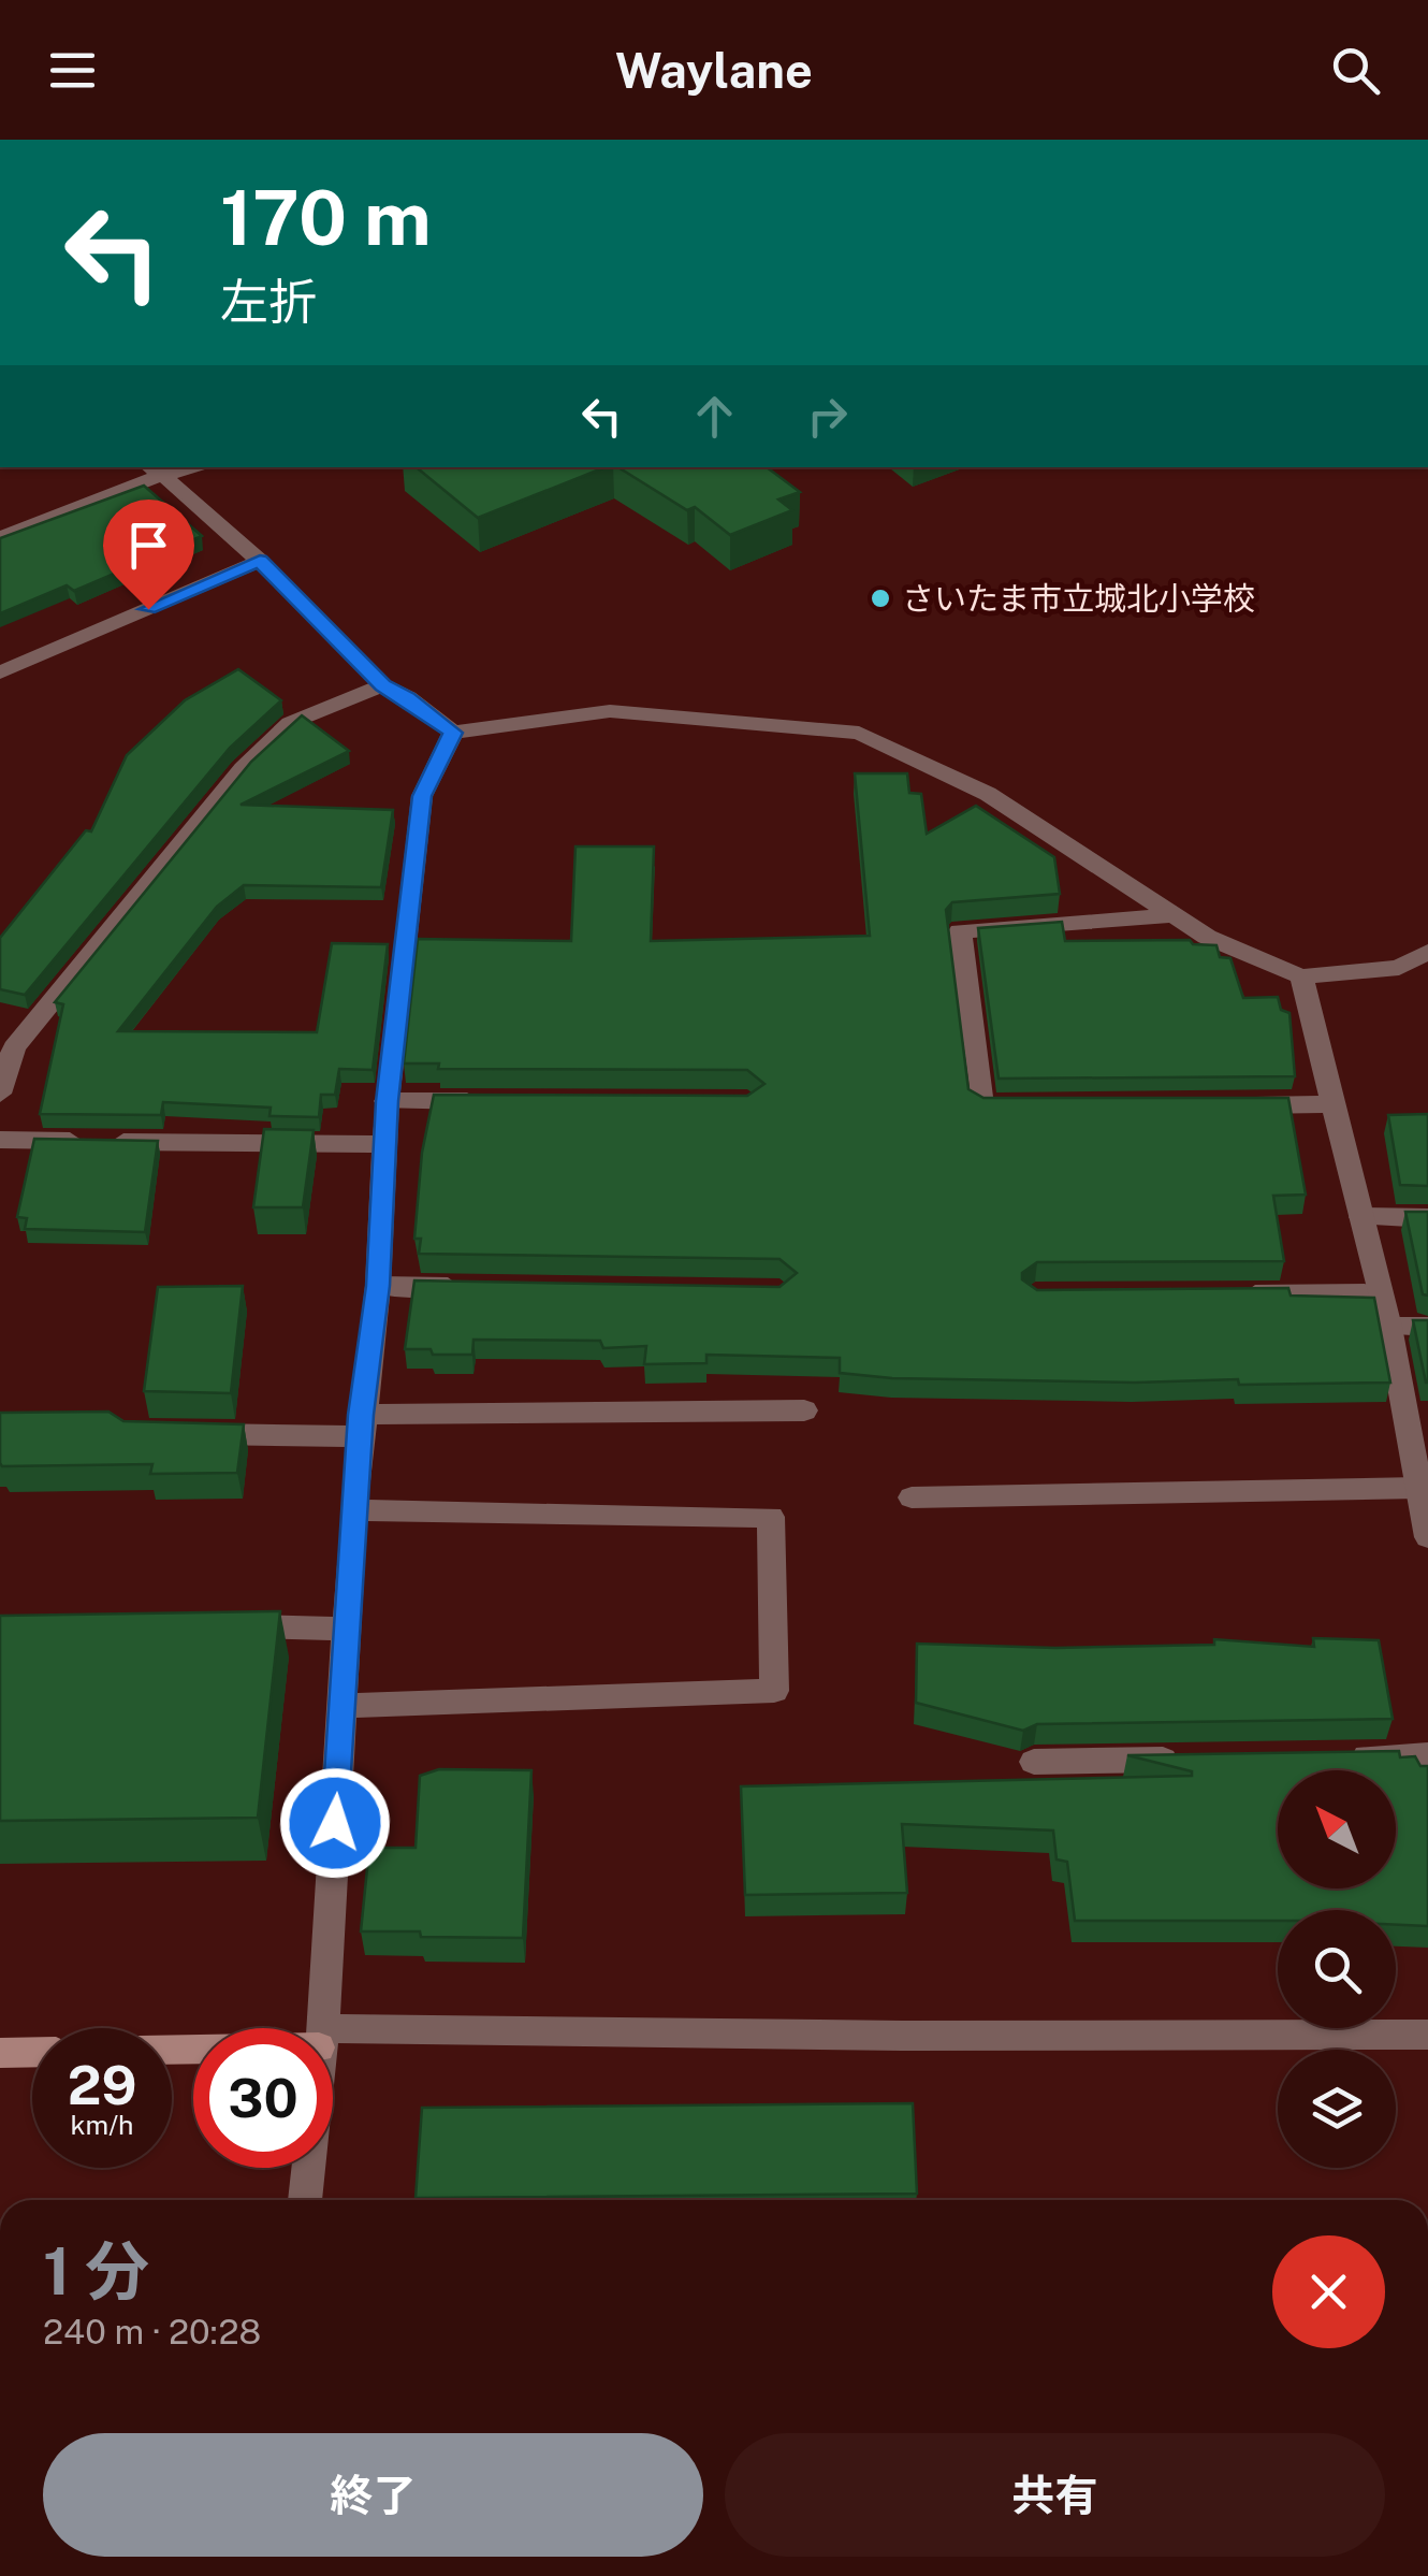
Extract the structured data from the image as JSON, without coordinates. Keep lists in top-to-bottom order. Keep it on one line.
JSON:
{"places":["さいたま市立城北小学校"],"north":"top left","page":{"header":"Waylane","turn":["170 m","左折"],"speed":"29 km/h","limit":"30","heading":["1 分","240 m · 20:28"],"buttons":["終了","共有"]}}
